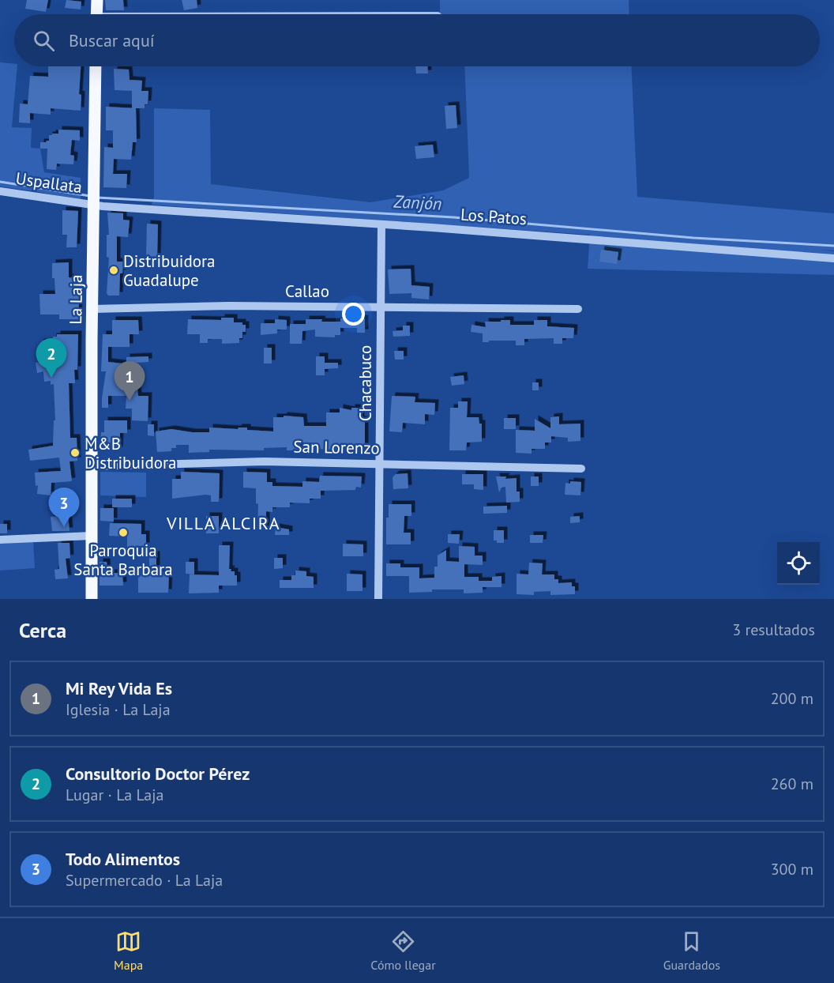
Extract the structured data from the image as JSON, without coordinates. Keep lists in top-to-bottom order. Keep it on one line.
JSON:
{"streets":{"main road":["La Laja"],"street":["Uspallata","Los Patos","Callao","Chacabuco","San Lorenzo"]},"crossings":[["Uspallata","Los Patos"],["Uspallata","La Laja"],["Los Patos","La Laja"],["Los Patos","Chacabuco"],["Callao","La Laja"],["Callao","Chacabuco"],["La Laja","San Lorenzo"],["Chacabuco","San Lorenzo"]],"districts":["VILLA ALCIRA"],"water":["Zanjón"],"places":["Distribuidora Guadalupe","M&B Distribuidora","Parroquia Santa Barbara"],"page":{"search":"Buscar aquí","pins":["2","1","3"],"heading":["Cerca","3 resultados"],"list":[{"mark":"1","name":"Mi Rey Vida Es","note":"Iglesia · La Laja","value":"200 m"},{"mark":"2","name":"Consultorio Doctor Pérez","note":"Lugar · La Laja","value":"260 m"},{"mark":"3","name":"Todo Alimentos","note":"Supermercado · La Laja","value":"300 m"}],"nav":["Mapa","Cómo llegar","Guardados"]}}
